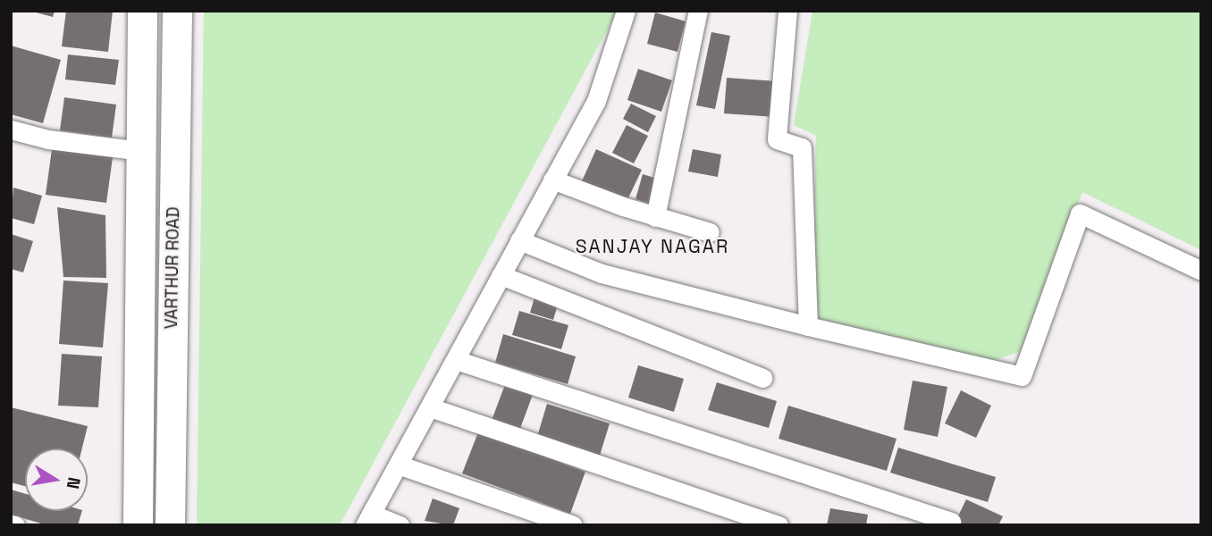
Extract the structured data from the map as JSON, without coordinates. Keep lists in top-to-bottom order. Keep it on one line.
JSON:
{"streets":{"main road":["VARTHUR ROAD"]},"districts":["SANJAY NAGAR"],"north":"right"}
